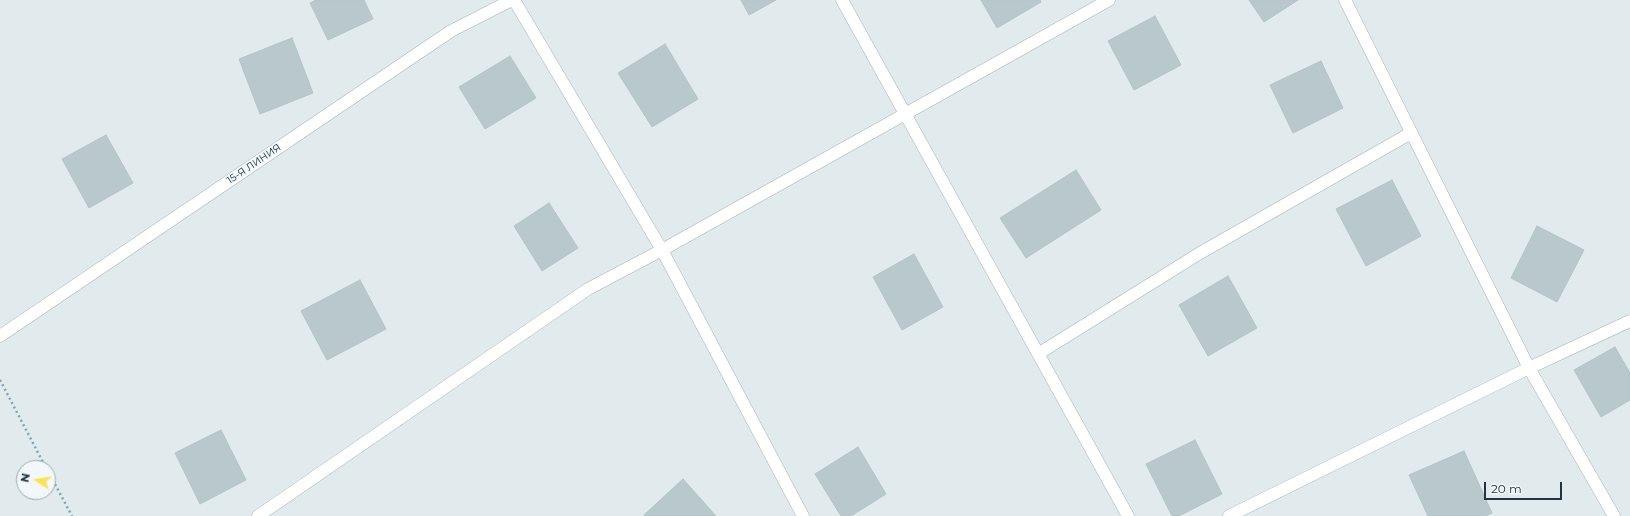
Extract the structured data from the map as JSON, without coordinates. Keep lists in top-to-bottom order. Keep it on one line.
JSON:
{"streets":{"street":["15-Я ЛИНИЯ"]},"scale_bar":"20 m","north":"left"}
